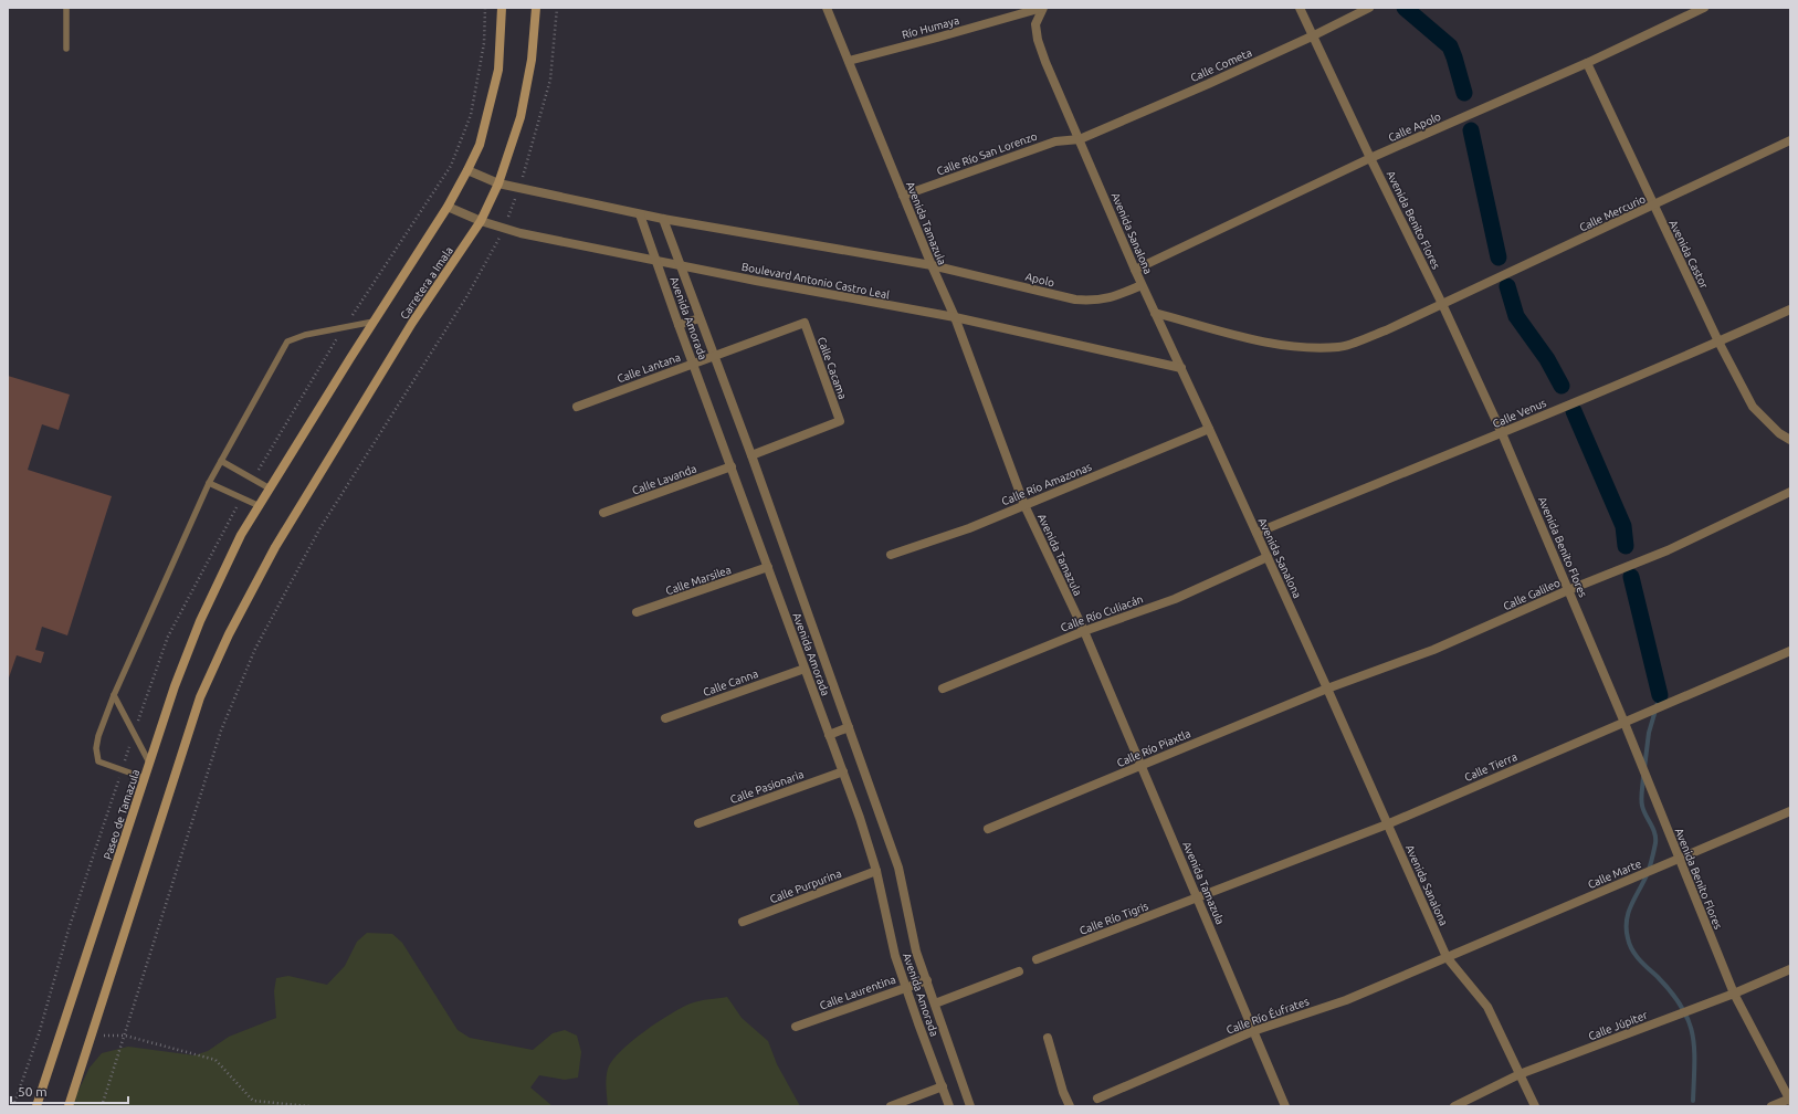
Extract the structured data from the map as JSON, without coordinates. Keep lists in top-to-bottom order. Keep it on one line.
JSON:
{"streets":{"main road":["Carretera a Imala","Paseo de Tamazula"],"street":["Río Humaya","Calle Cometa","Calle Apolo","Calle Río San Lorenzo","Calle Mercurio","Avenida Benito Flores","Avenida Tamazula","Avenida Sanalona","Avenida Castor","Apolo","Boulevard Antonio Castro Leal","Avenida Amorada","Calle Lantana","Calle Cacama","Calle Venus","Calle Lavanda","Calle Río Amazonas","Calle Marsilea","Calle Galileo","Calle Río Culiacán","Calle Canna","Calle Río Piaxtla","Calle Tierra","Calle Pasionaria","Calle Marte","Calle Purpurina","Calle Río Tigris","Calle Laurentina","Calle Río Éufrates","Calle Júpiter"]},"crossings":[["Río Humaya","Avenida Tamazula"],["Río Humaya","Avenida Sanalona"],["Calle Cometa","Calle Río San Lorenzo"],["Calle Cometa","Avenida Benito Flores"],["Calle Cometa","Avenida Sanalona"],["Calle Apolo","Avenida Benito Flores"],["Calle Apolo","Avenida Sanalona"],["Calle Apolo","Avenida Castor"],["Calle Río San Lorenzo","Avenida Tamazula"],["Calle Río San Lorenzo","Avenida Sanalona"],["Calle Mercurio","Avenida Benito Flores"],["Calle Mercurio","Avenida Sanalona"],["Calle Mercurio","Avenida Castor"],["Avenida Benito Flores","Calle Venus"],["Avenida Benito Flores","Calle Galileo"],["Avenida Benito Flores","Calle Tierra"],["Avenida Benito Flores","Calle Marte"],["Avenida Benito Flores","Calle Júpiter"],["Avenida Tamazula","Apolo"],["Avenida Tamazula","Boulevard Antonio Castro Leal"],["Avenida Tamazula","Calle Río Amazonas"],["Avenida Tamazula","Calle Río Culiacán"],["Avenida Tamazula","Calle Río Piaxtla"],["Avenida Tamazula","Calle Tierra"],["Avenida Tamazula","Calle Río Tigris"],["Avenida Tamazula","Calle Río Éufrates"],["Avenida Sanalona","Apolo"],["Avenida Sanalona","Boulevard Antonio Castro Leal"],["Avenida Sanalona","Calle Venus"],["Avenida Sanalona","Calle Río Amazonas"],["Avenida Sanalona","Calle Galileo"],["Avenida Sanalona","Calle Río Culiacán"],["Avenida Sanalona","Calle Río Piaxtla"],["Avenida Sanalona","Calle Tierra"],["Avenida Sanalona","Calle Marte"],["Avenida Sanalona","Calle Río Éufrates"],["Avenida Sanalona","Calle Júpiter"],["Avenida Castor","Calle Venus"],["Boulevard Antonio Castro Leal","Carretera a Imala"],["Boulevard Antonio Castro Leal","Avenida Amorada"],["Carretera a Imala","Paseo de Tamazula"],["Avenida Amorada","Calle Lantana"],["Avenida Amorada","Calle Cacama"],["Avenida Amorada","Calle Lavanda"],["Avenida Amorada","Calle Marsilea"],["Avenida Amorada","Calle Canna"],["Avenida Amorada","Calle Pasionaria"],["Avenida Amorada","Calle Purpurina"],["Avenida Amorada","Calle Laurentina"],["Calle Lantana","Calle Cacama"],["Calle Galileo","Calle Río Piaxtla"],["Calle Tierra","Calle Río Tigris"],["Calle Marte","Calle Río Éufrates"]],"scale_bar":"50 m"}
